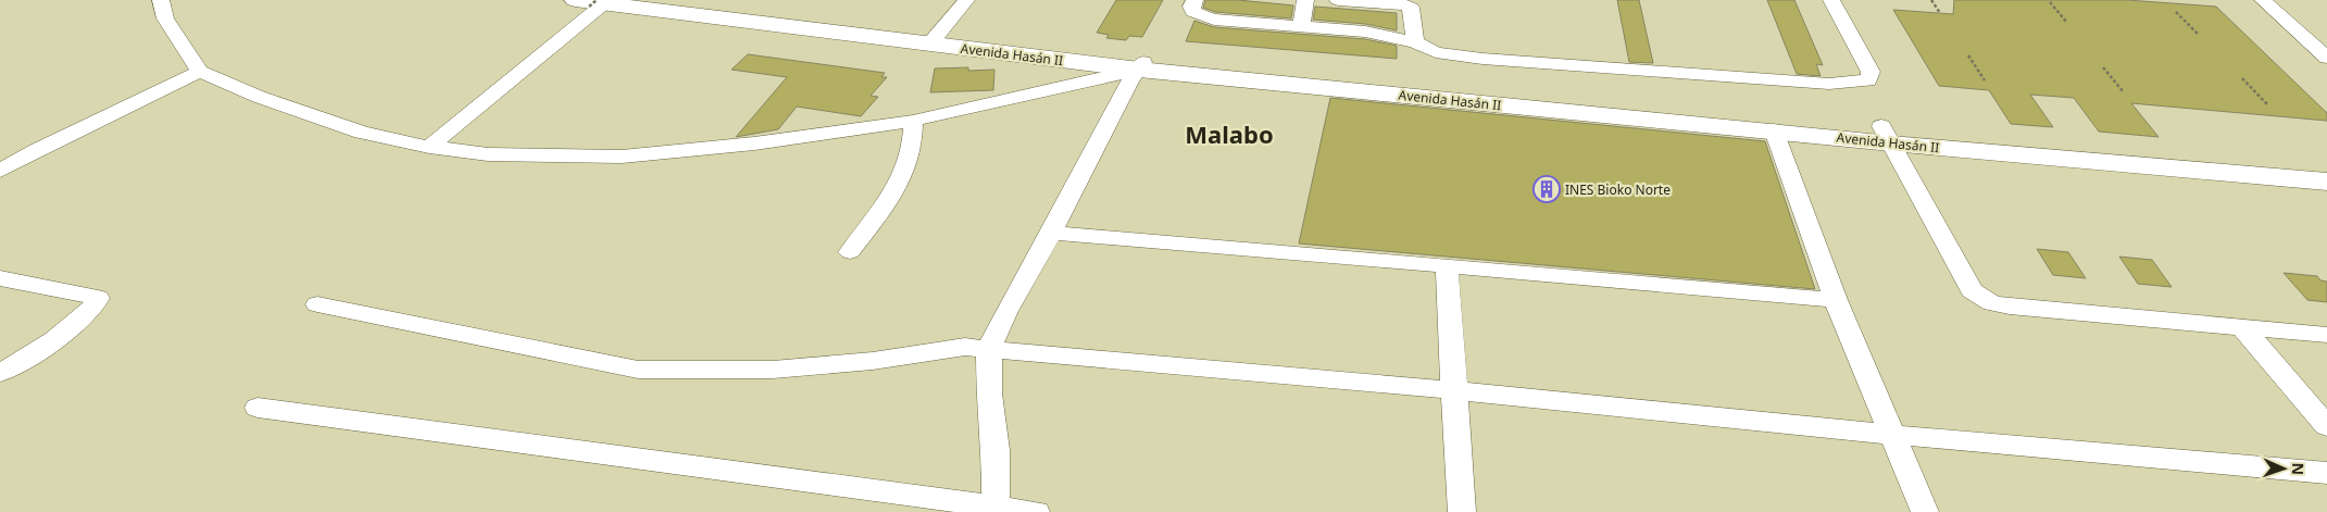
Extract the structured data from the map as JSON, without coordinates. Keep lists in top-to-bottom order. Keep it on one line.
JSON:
{"streets":{"main road":["Avenida Hasán II"]},"districts":["Malabo"],"places":{"building":["INES Bioko Norte"]},"north":"right"}
